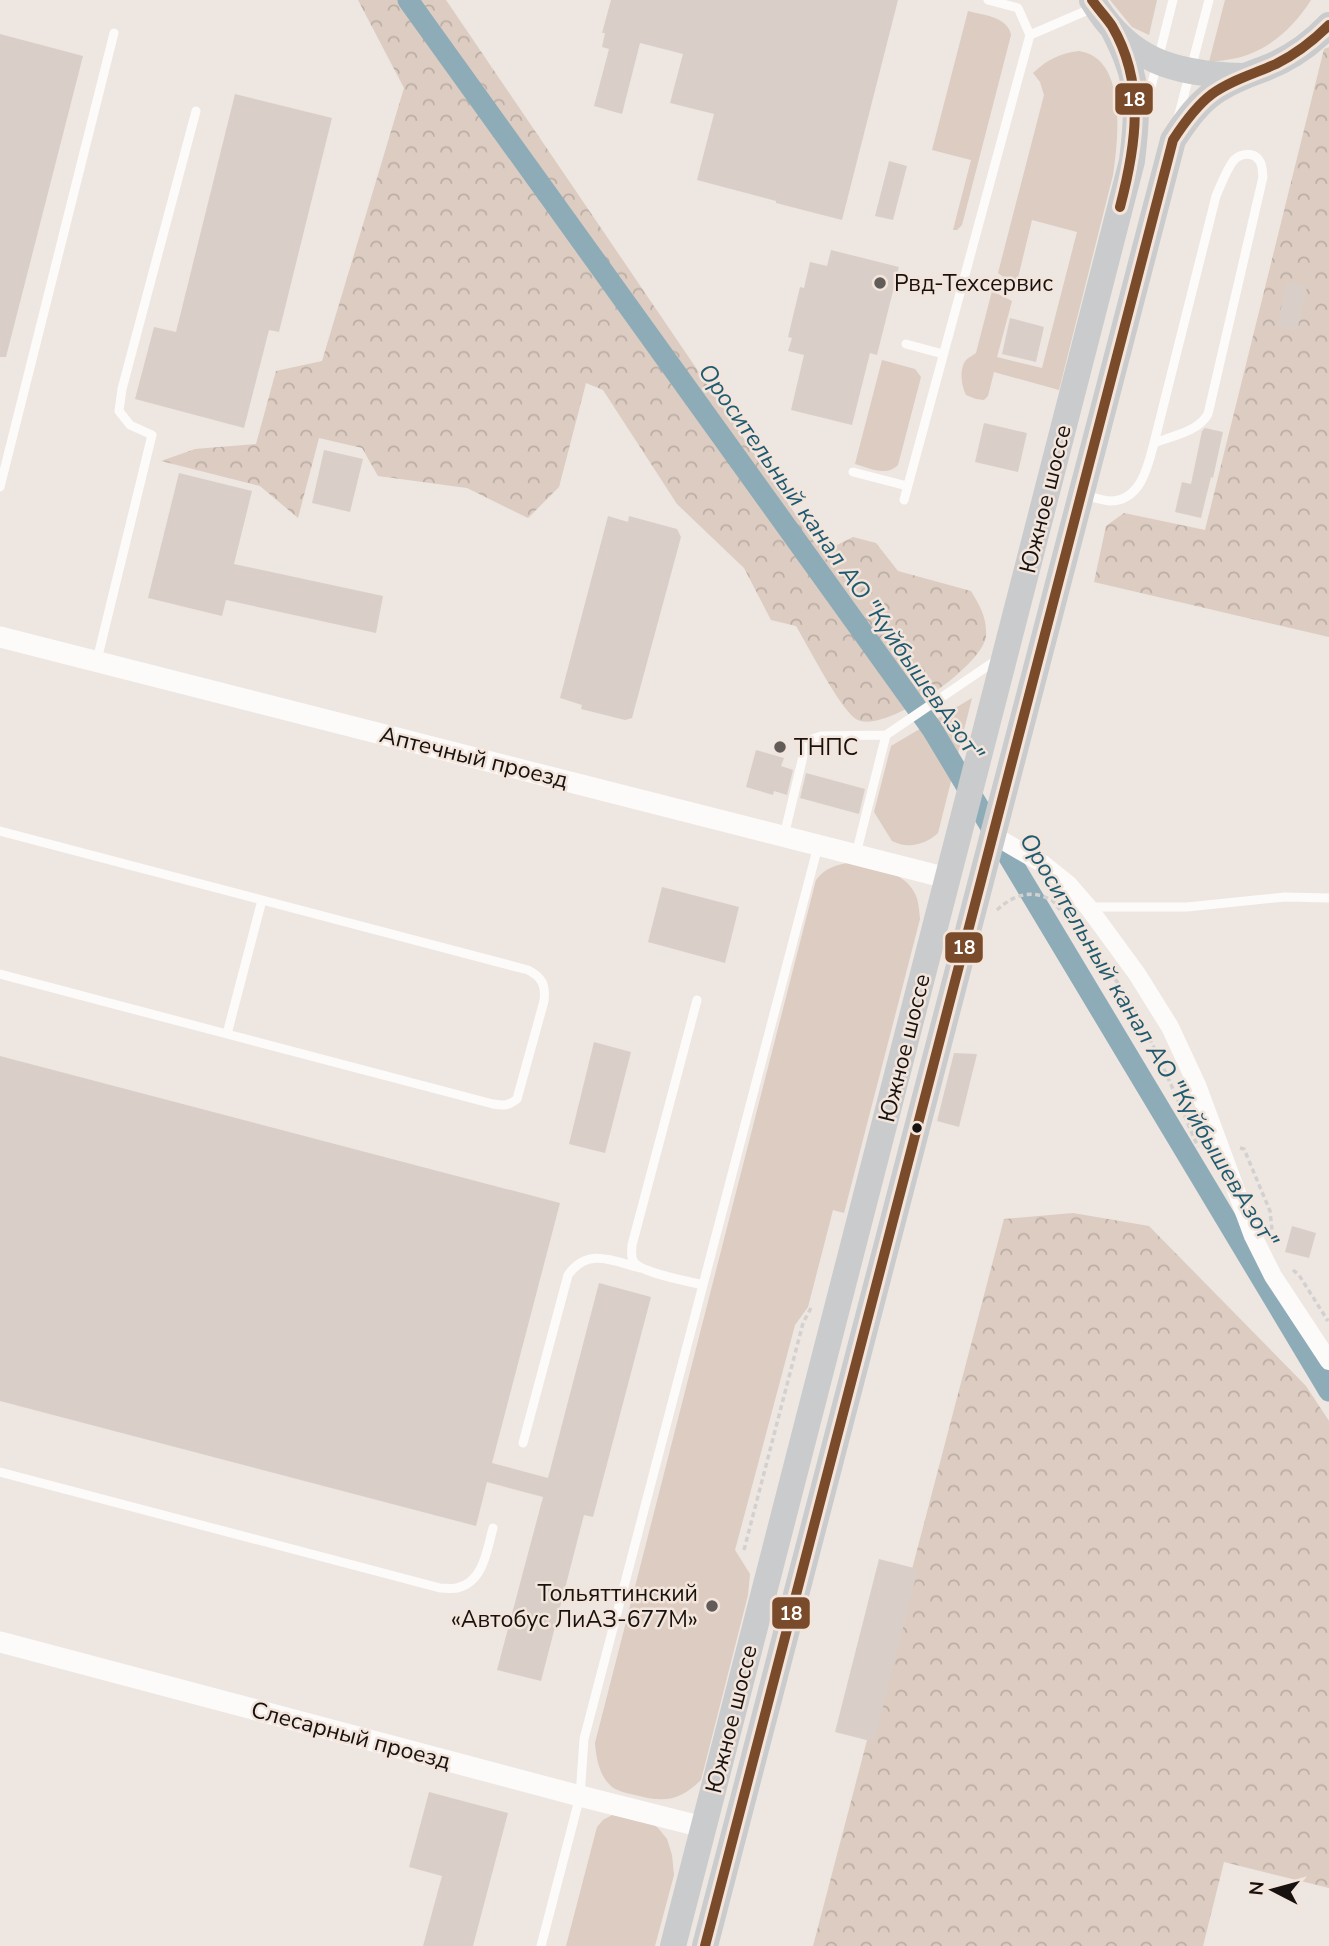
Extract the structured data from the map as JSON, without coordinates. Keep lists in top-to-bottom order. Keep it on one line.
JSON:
{"streets":{"main road":["Южное шоссе"],"street":["Аптечный проезд","Слесарный проезд"]},"crossings":[["Южное шоссе","Аптечный проезд"],["Южное шоссе","Слесарный проезд"]],"water":["Оросительный канал АО \"КуйбышевАзот\""],"places":["Рвд-Техсервис","ТНПС","Тольяттинский «Автобус ЛиАЗ-677М»"],"lines":["transit line 18"],"north":"left"}
